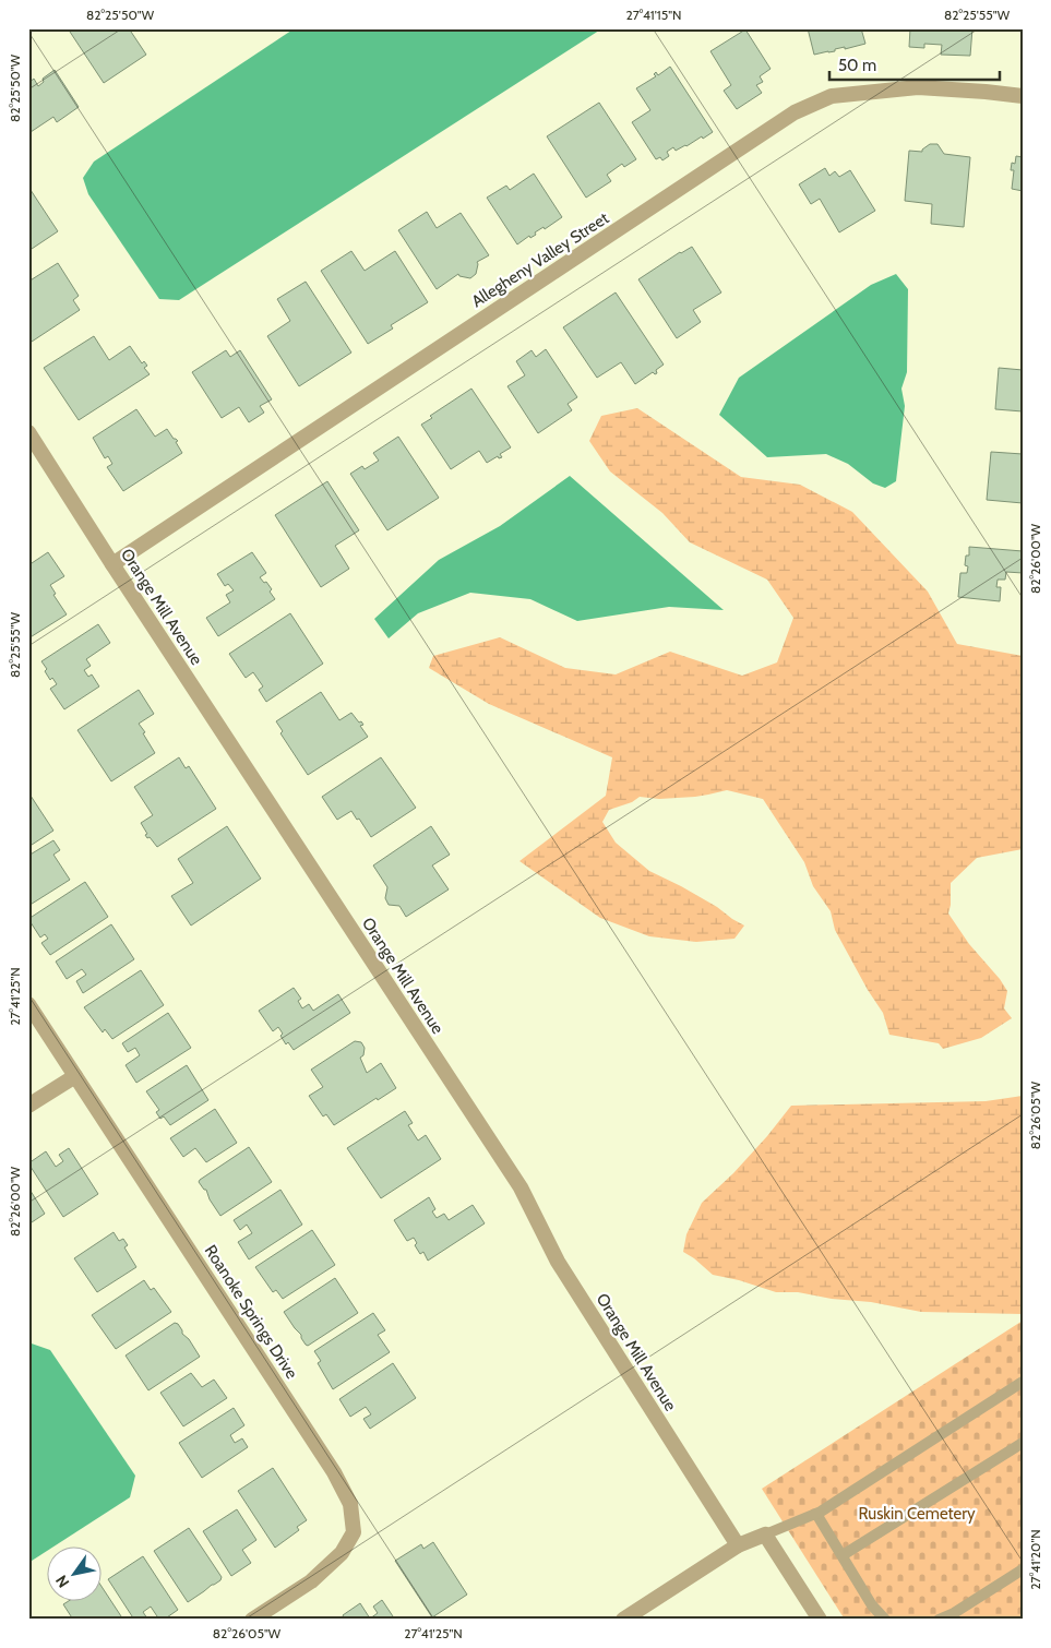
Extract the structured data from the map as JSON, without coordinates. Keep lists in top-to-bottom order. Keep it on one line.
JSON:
{"streets":{"street":["Allegheny Valley Street","Orange Mill Avenue","Roanoke Springs Drive"]},"crossings":[["Allegheny Valley Street","Orange Mill Avenue"]],"parks":["Ruskin Cemetery"],"scale_bar":"50 m","north":"bottom left","coordinates":["82°25'50\"W","27°41'15\"N","82°25'55\"W","82°26'00\"W","27°41'25\"N","82°26'05\"W","27°41'20\"N"]}
